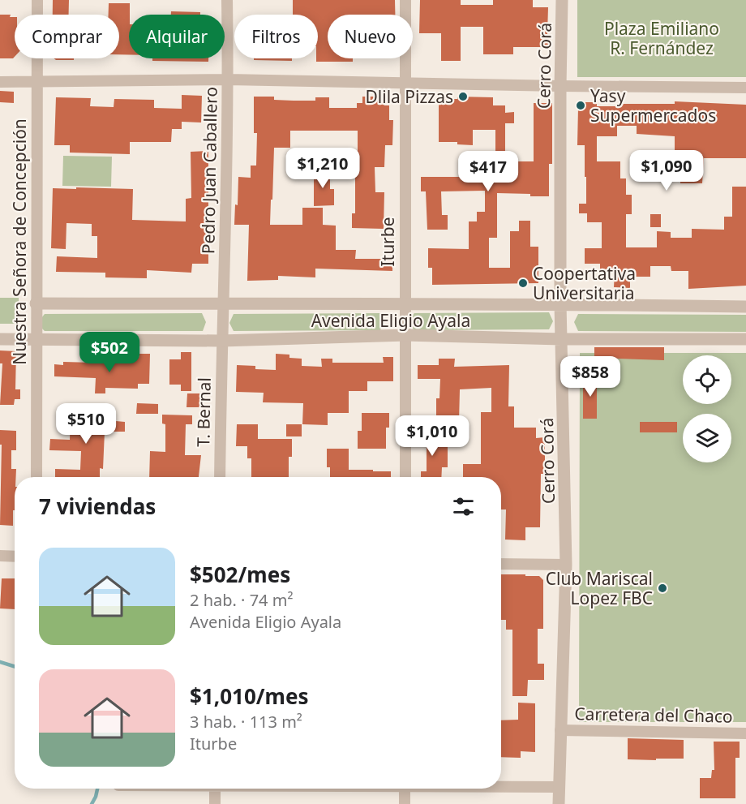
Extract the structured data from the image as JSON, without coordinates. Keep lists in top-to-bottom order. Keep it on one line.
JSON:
{"streets":{"street":["Cerro Corá","Pedro Juan Caballero","Nuestra Señora de Concepción","Iturbe","Avenida Eligio Ayala","T. Bernal","Carretera del Chaco"]},"crossings":[["Cerro Corá","Avenida Eligio Ayala"],["Cerro Corá","Carretera del Chaco"],["Pedro Juan Caballero","Avenida Eligio Ayala"],["Pedro Juan Caballero","T. Bernal"],["Nuestra Señora de Concepción","Avenida Eligio Ayala"],["Iturbe","Avenida Eligio Ayala"],["Avenida Eligio Ayala","T. Bernal"]],"parks":["Plaza Emiliano R. Fernández"],"places":["Dlila Pizzas","Yasy Supermercados","Coopertativa Universitaria","Club Mariscal Lopez FBC"],"page":{"chip":["Comprar","Alquilar","Filtros","Nuevo"],"price":["$1,210","$1,090","$417","$502","$858","$510","$1,010"],"heading":"7 viviendas","list":[{"name":"$502/mes","note":"2 hab. · 74 m² · Avenida Eligio Ayala"},{"name":"$1,010/mes","note":"3 hab. · 113 m² · Iturbe"}]}}
